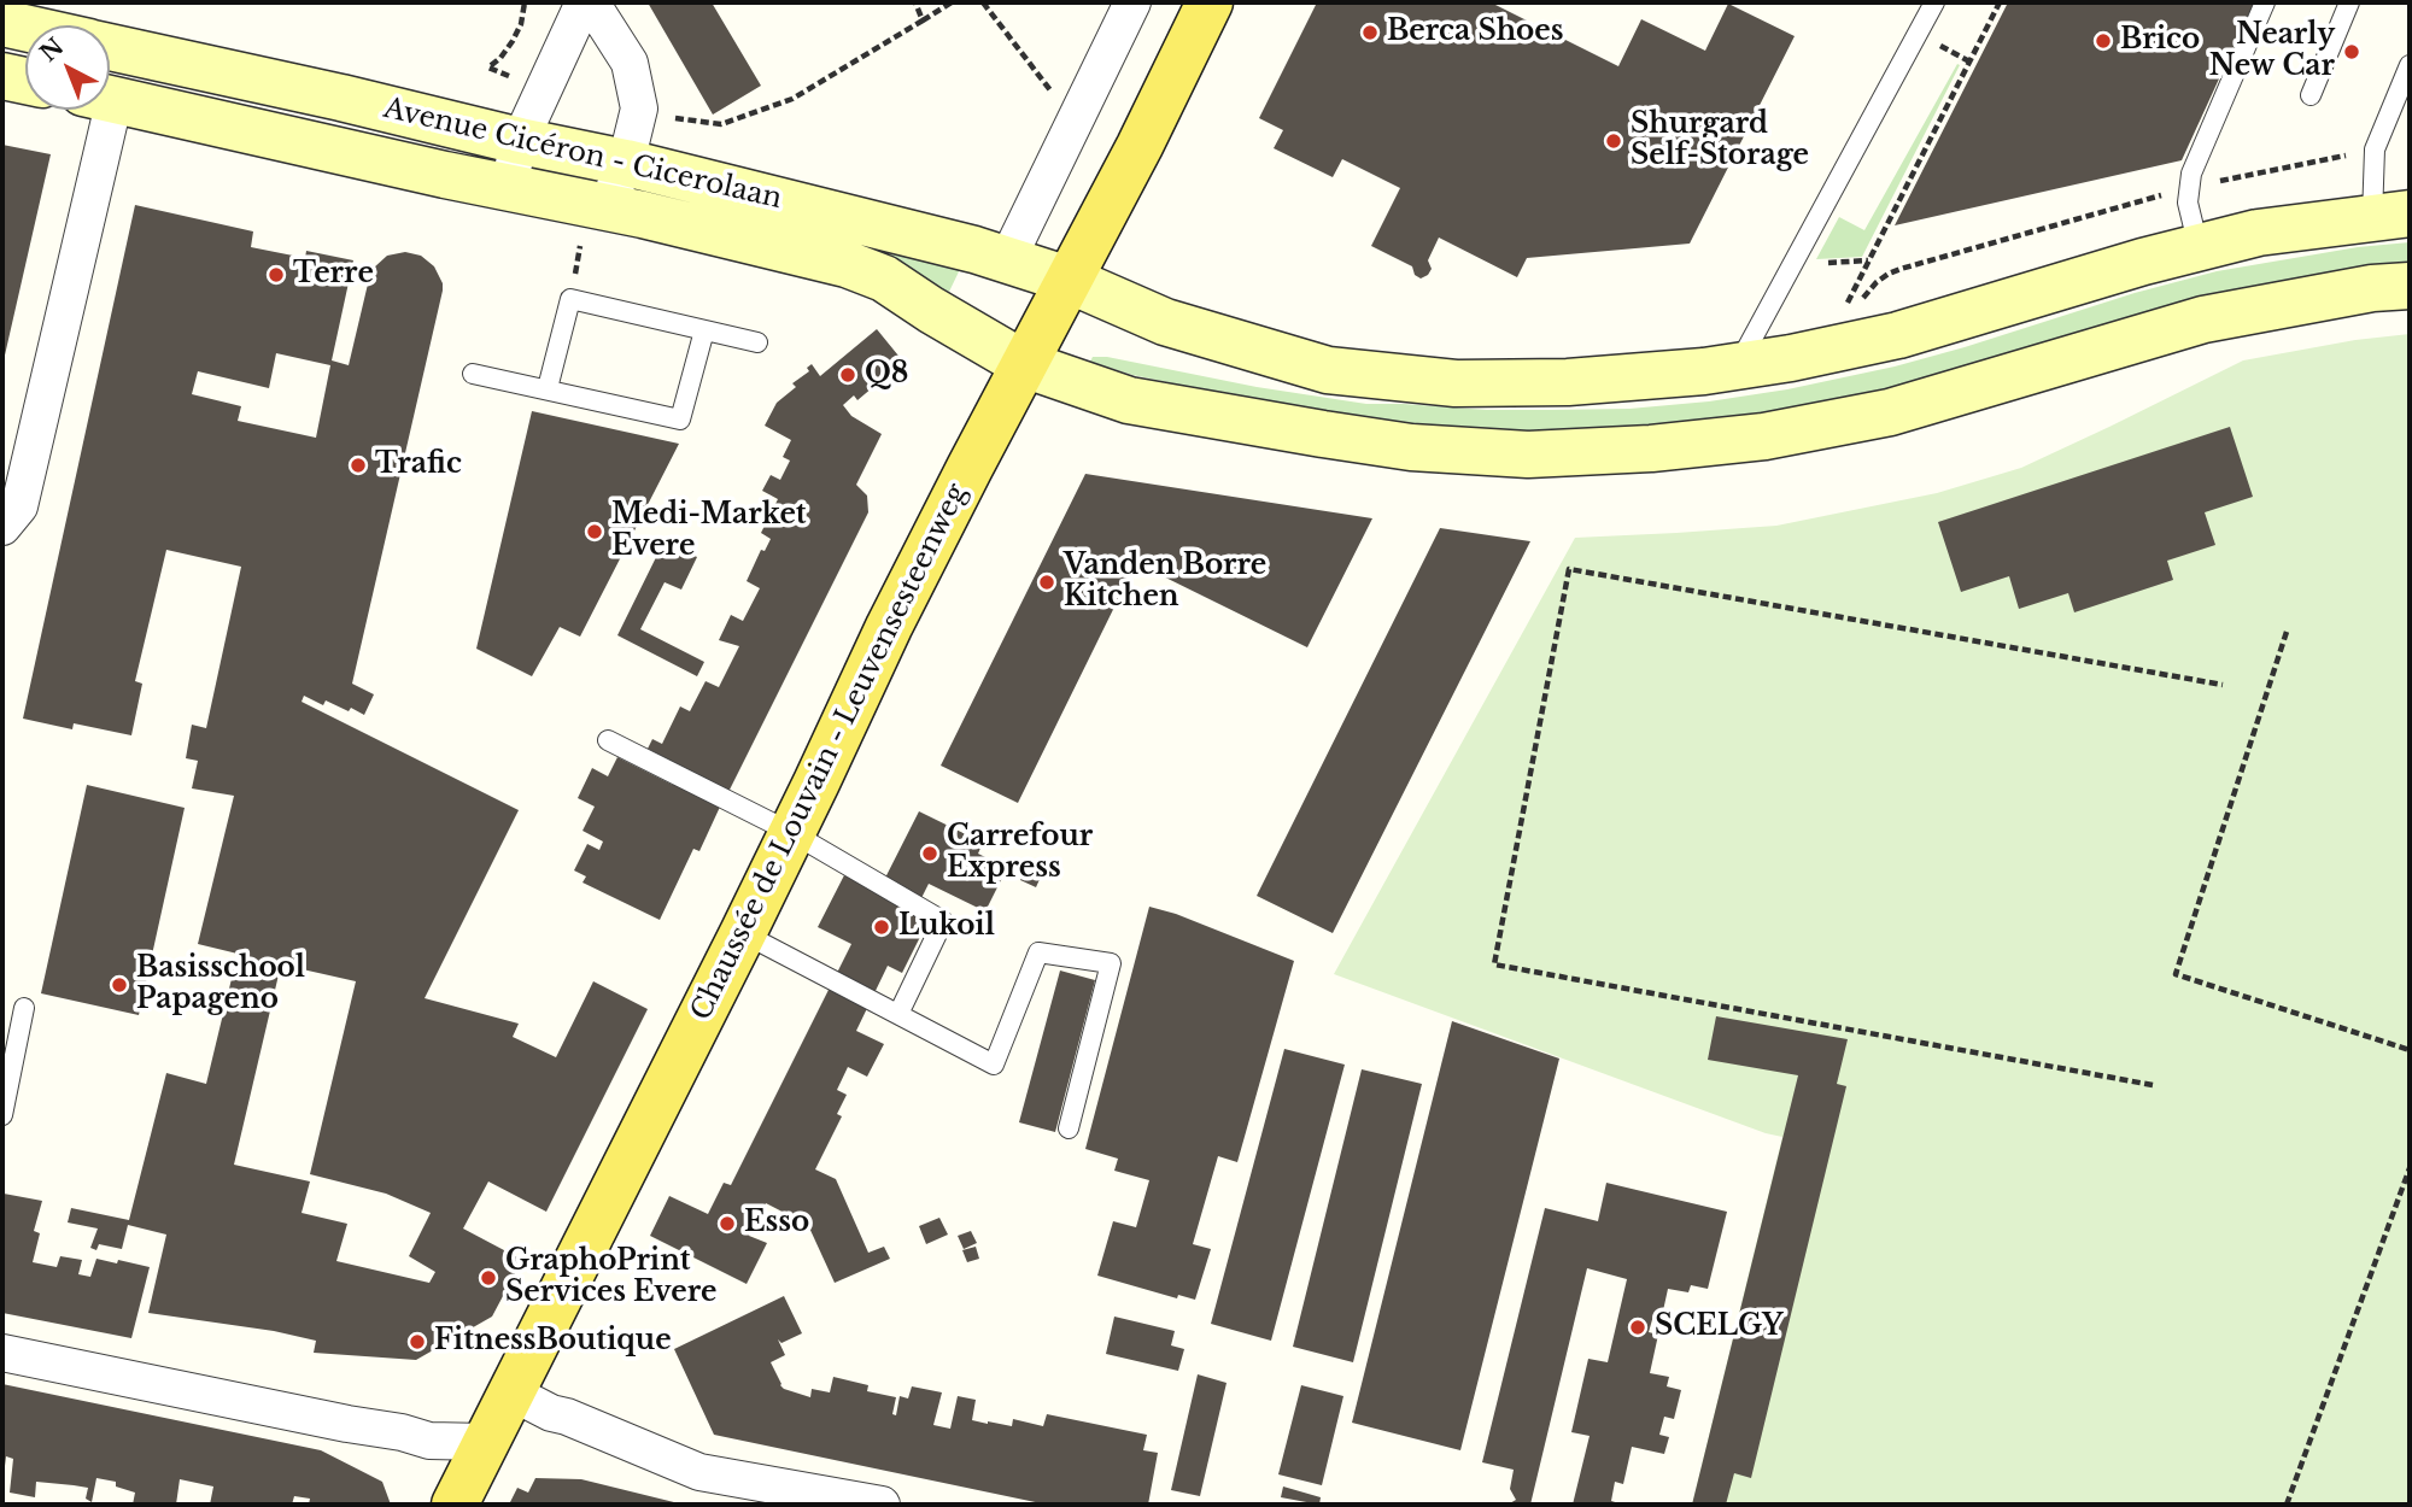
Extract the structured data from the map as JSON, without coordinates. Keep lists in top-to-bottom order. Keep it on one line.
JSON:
{"streets":{"main road":["Avenue Cicéron - Cicerolaan","Chaussée de Louvain - Leuvensesteenweg"]},"crossings":[["Avenue Cicéron - Cicerolaan","Chaussée de Louvain - Leuvensesteenweg"]],"places":["Berca Shoes","Brico","Nearly New Car","Shurgard Self-Storage","Terre","Q8","Trafic","Medi-Market Evere","Vanden Borre Kitchen","Carrefour Express","Lukoil","Basisschool Papageno","Esso","GraphoPrint Services Evere","SCELGY","FitnessBoutique"],"north":"top left"}
